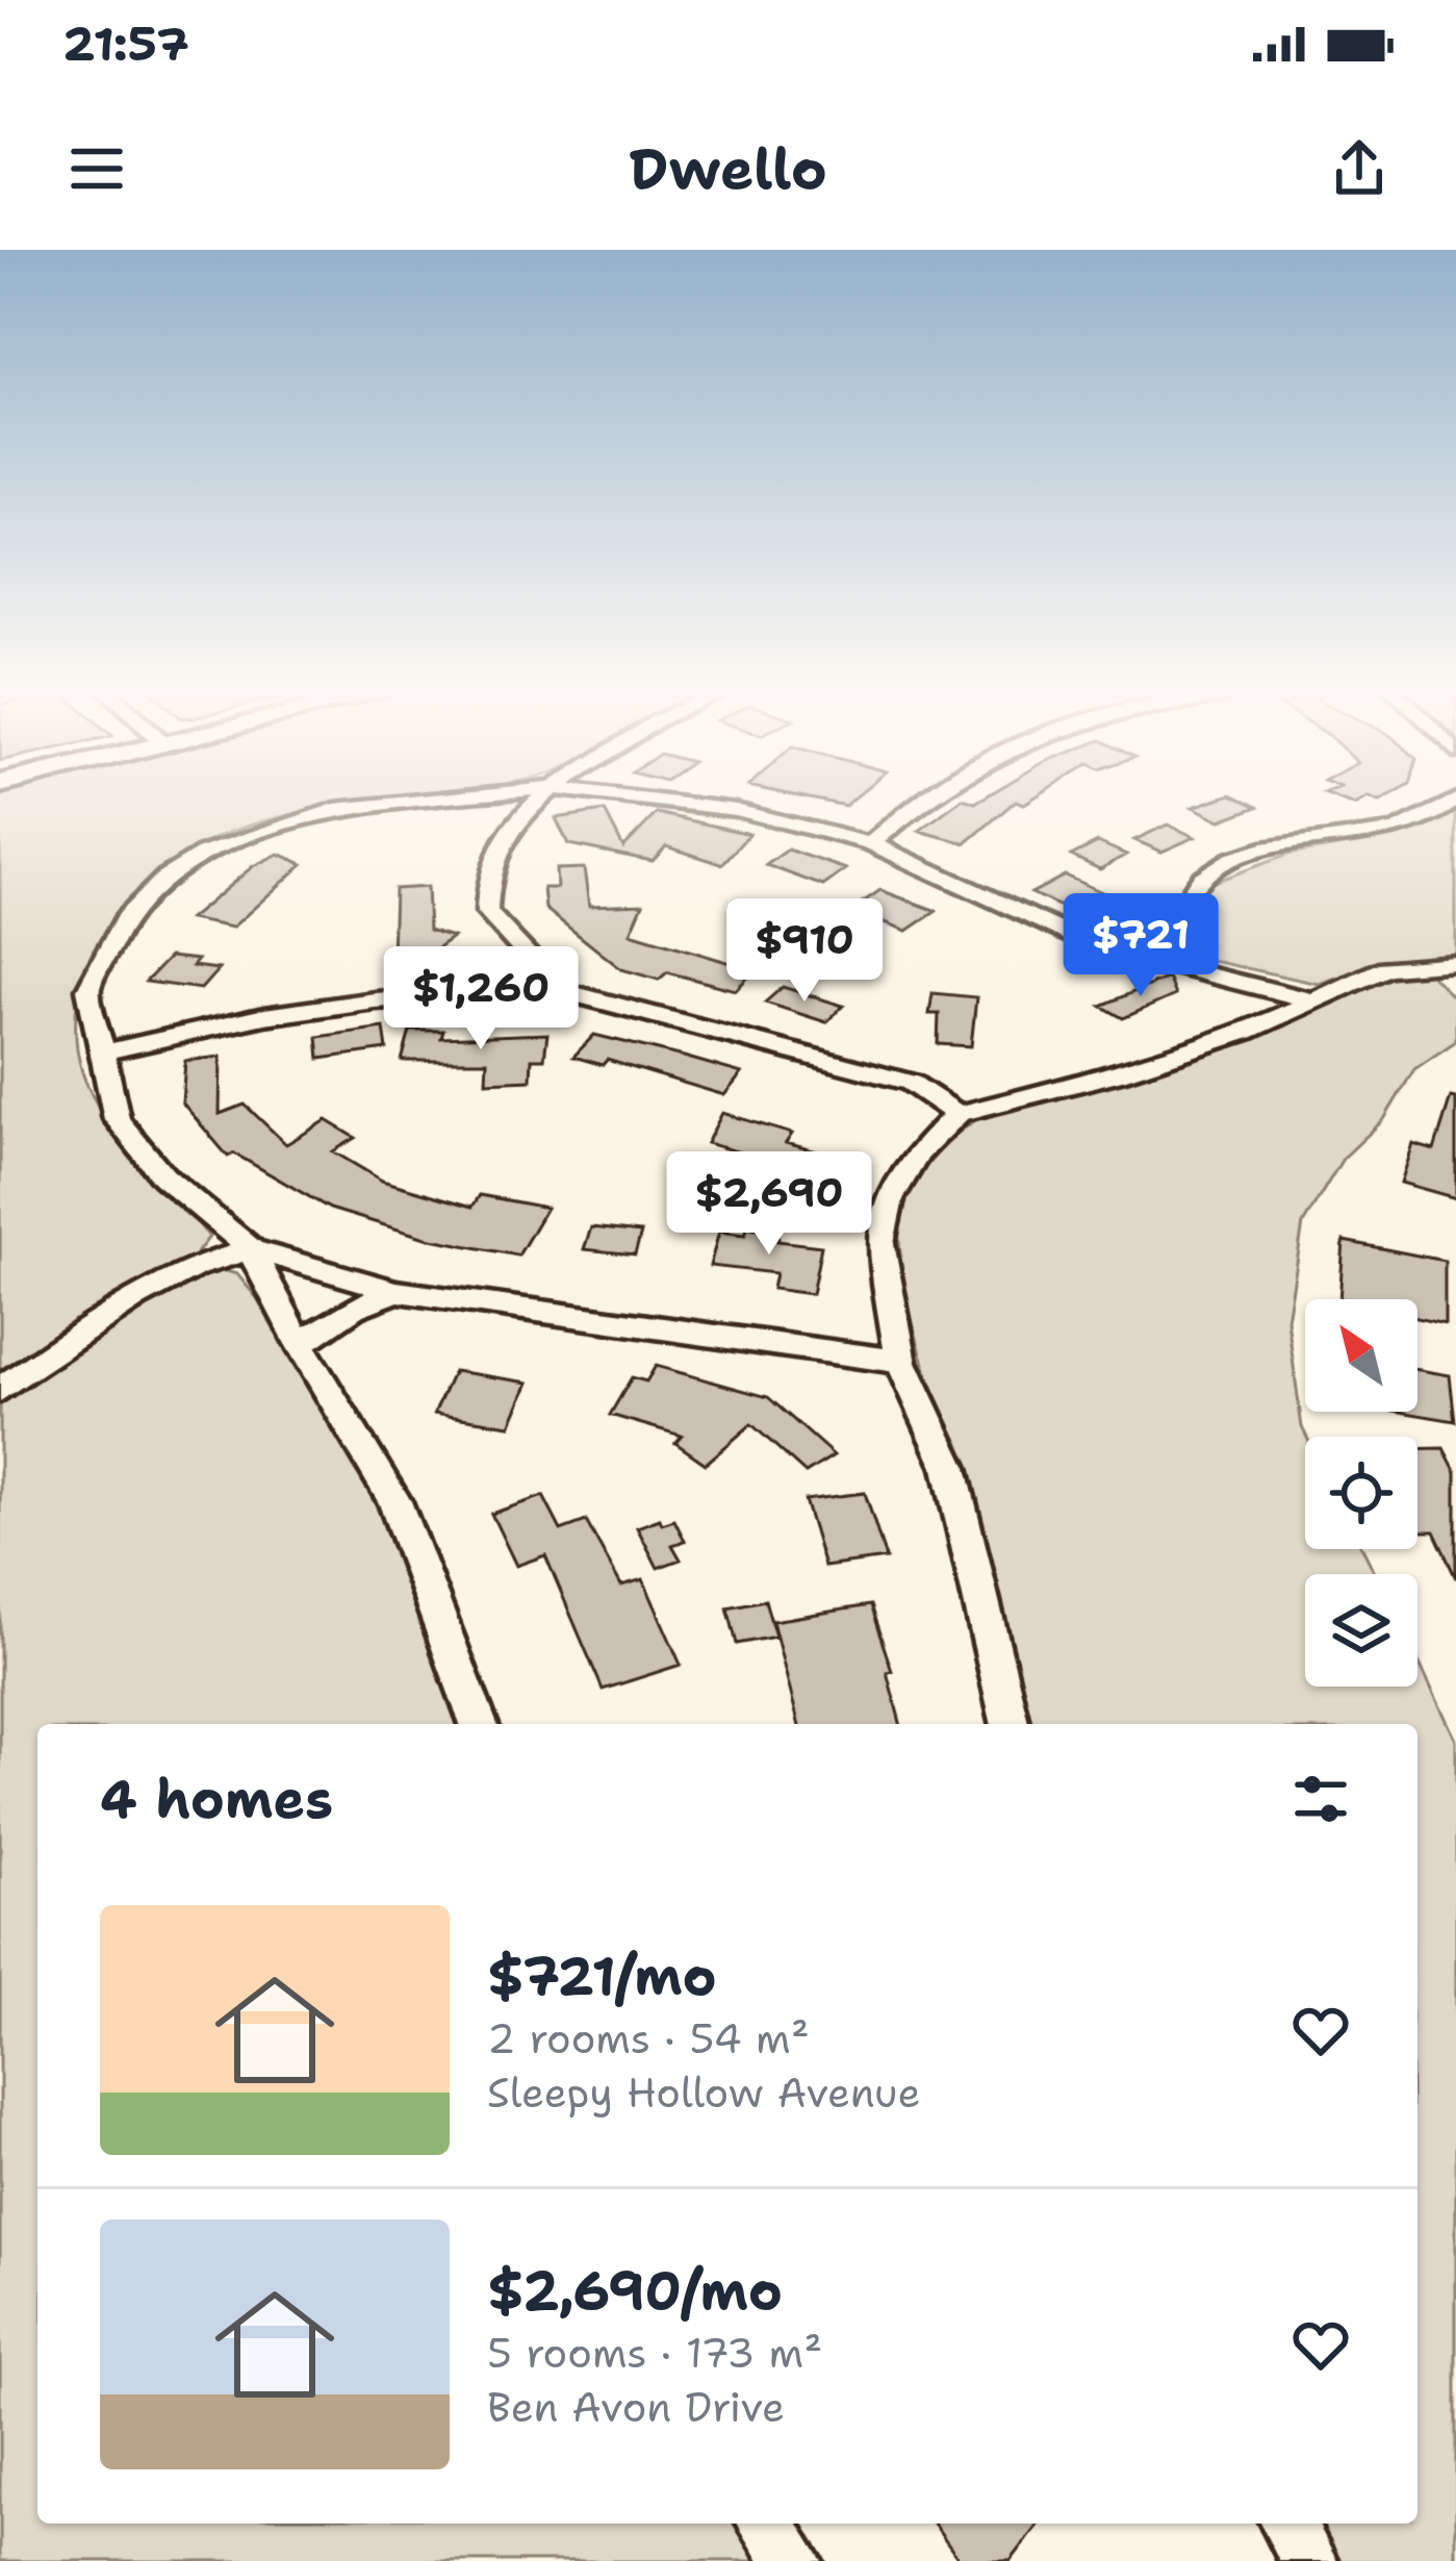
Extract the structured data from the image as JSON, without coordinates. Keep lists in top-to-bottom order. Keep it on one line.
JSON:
{"north":"top left","page":{"status":"21:57","header":"Dwello","price":["$721","$910","$1,260","$2,690"],"heading":"4 homes","list":[{"name":"$721/mo","note":"2 rooms · 54 m² · Sleepy Hollow Avenue"},{"name":"$2,690/mo","note":"5 rooms · 173 m² · Ben Avon Drive"}]}}
